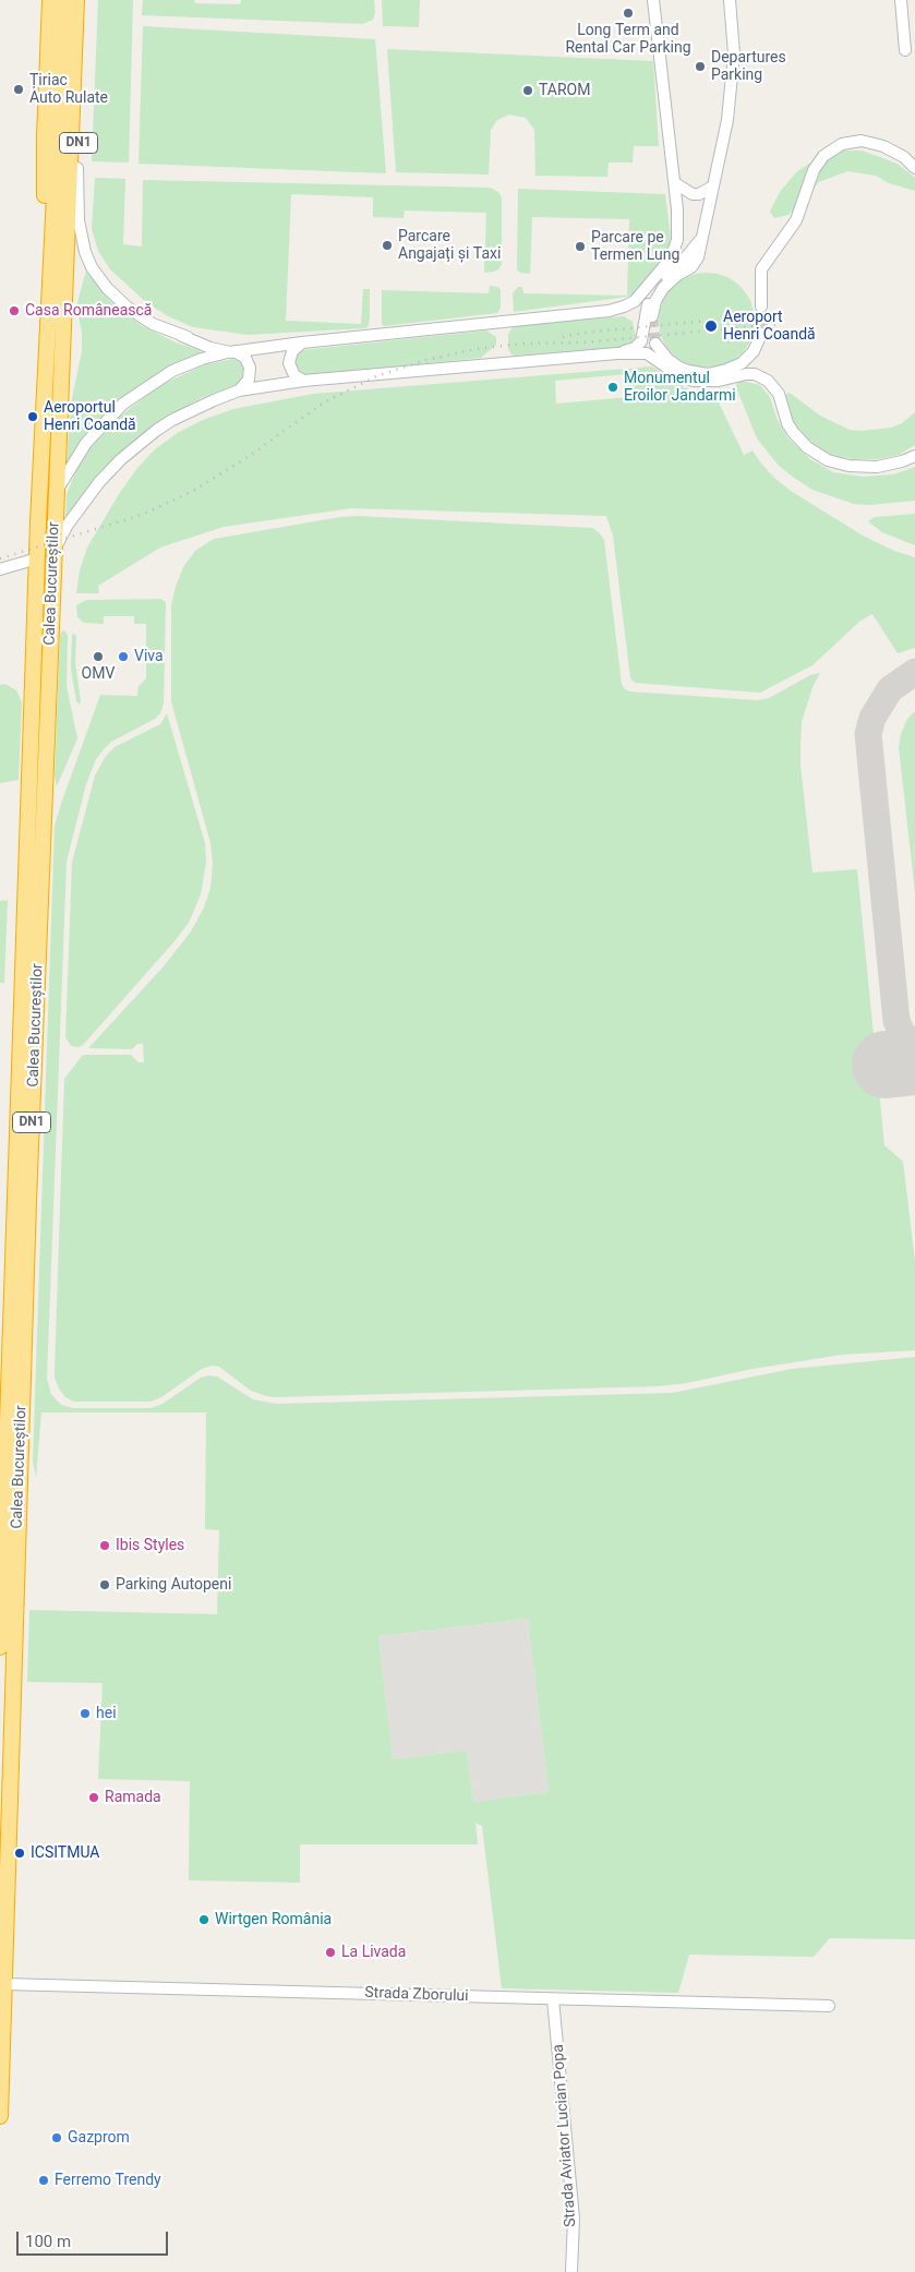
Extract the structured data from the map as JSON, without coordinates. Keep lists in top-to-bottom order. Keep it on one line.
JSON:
{"streets":{"highway":["DN1","Calea Bucureștilor"],"street":["Strada Zborului","Strada Aviator Lucian Popa"]},"crossings":[["DN1","Calea Bucureștilor"],["Calea Bucureștilor","Strada Zborului"],["Strada Zborului","Strada Aviator Lucian Popa"]],"places":["Long Term and Rental Car Parking","Departures Parking","Țiriac Auto Rulate","TAROM","Parcare Angajați și Taxi","Parcare pe Termen Lung","Casa Românească","Aeroport Henri Coandă","Monumentul Eroilor Jandarmi","Aeroportul Henri Coandă","OMV","Viva","Ibis Styles","Parking Autopeni","hei","Ramada","ICSITMUA","Wirtgen România","La Livada","Gazprom","Ferremo Trendy"],"scale_bar":"100 m"}
